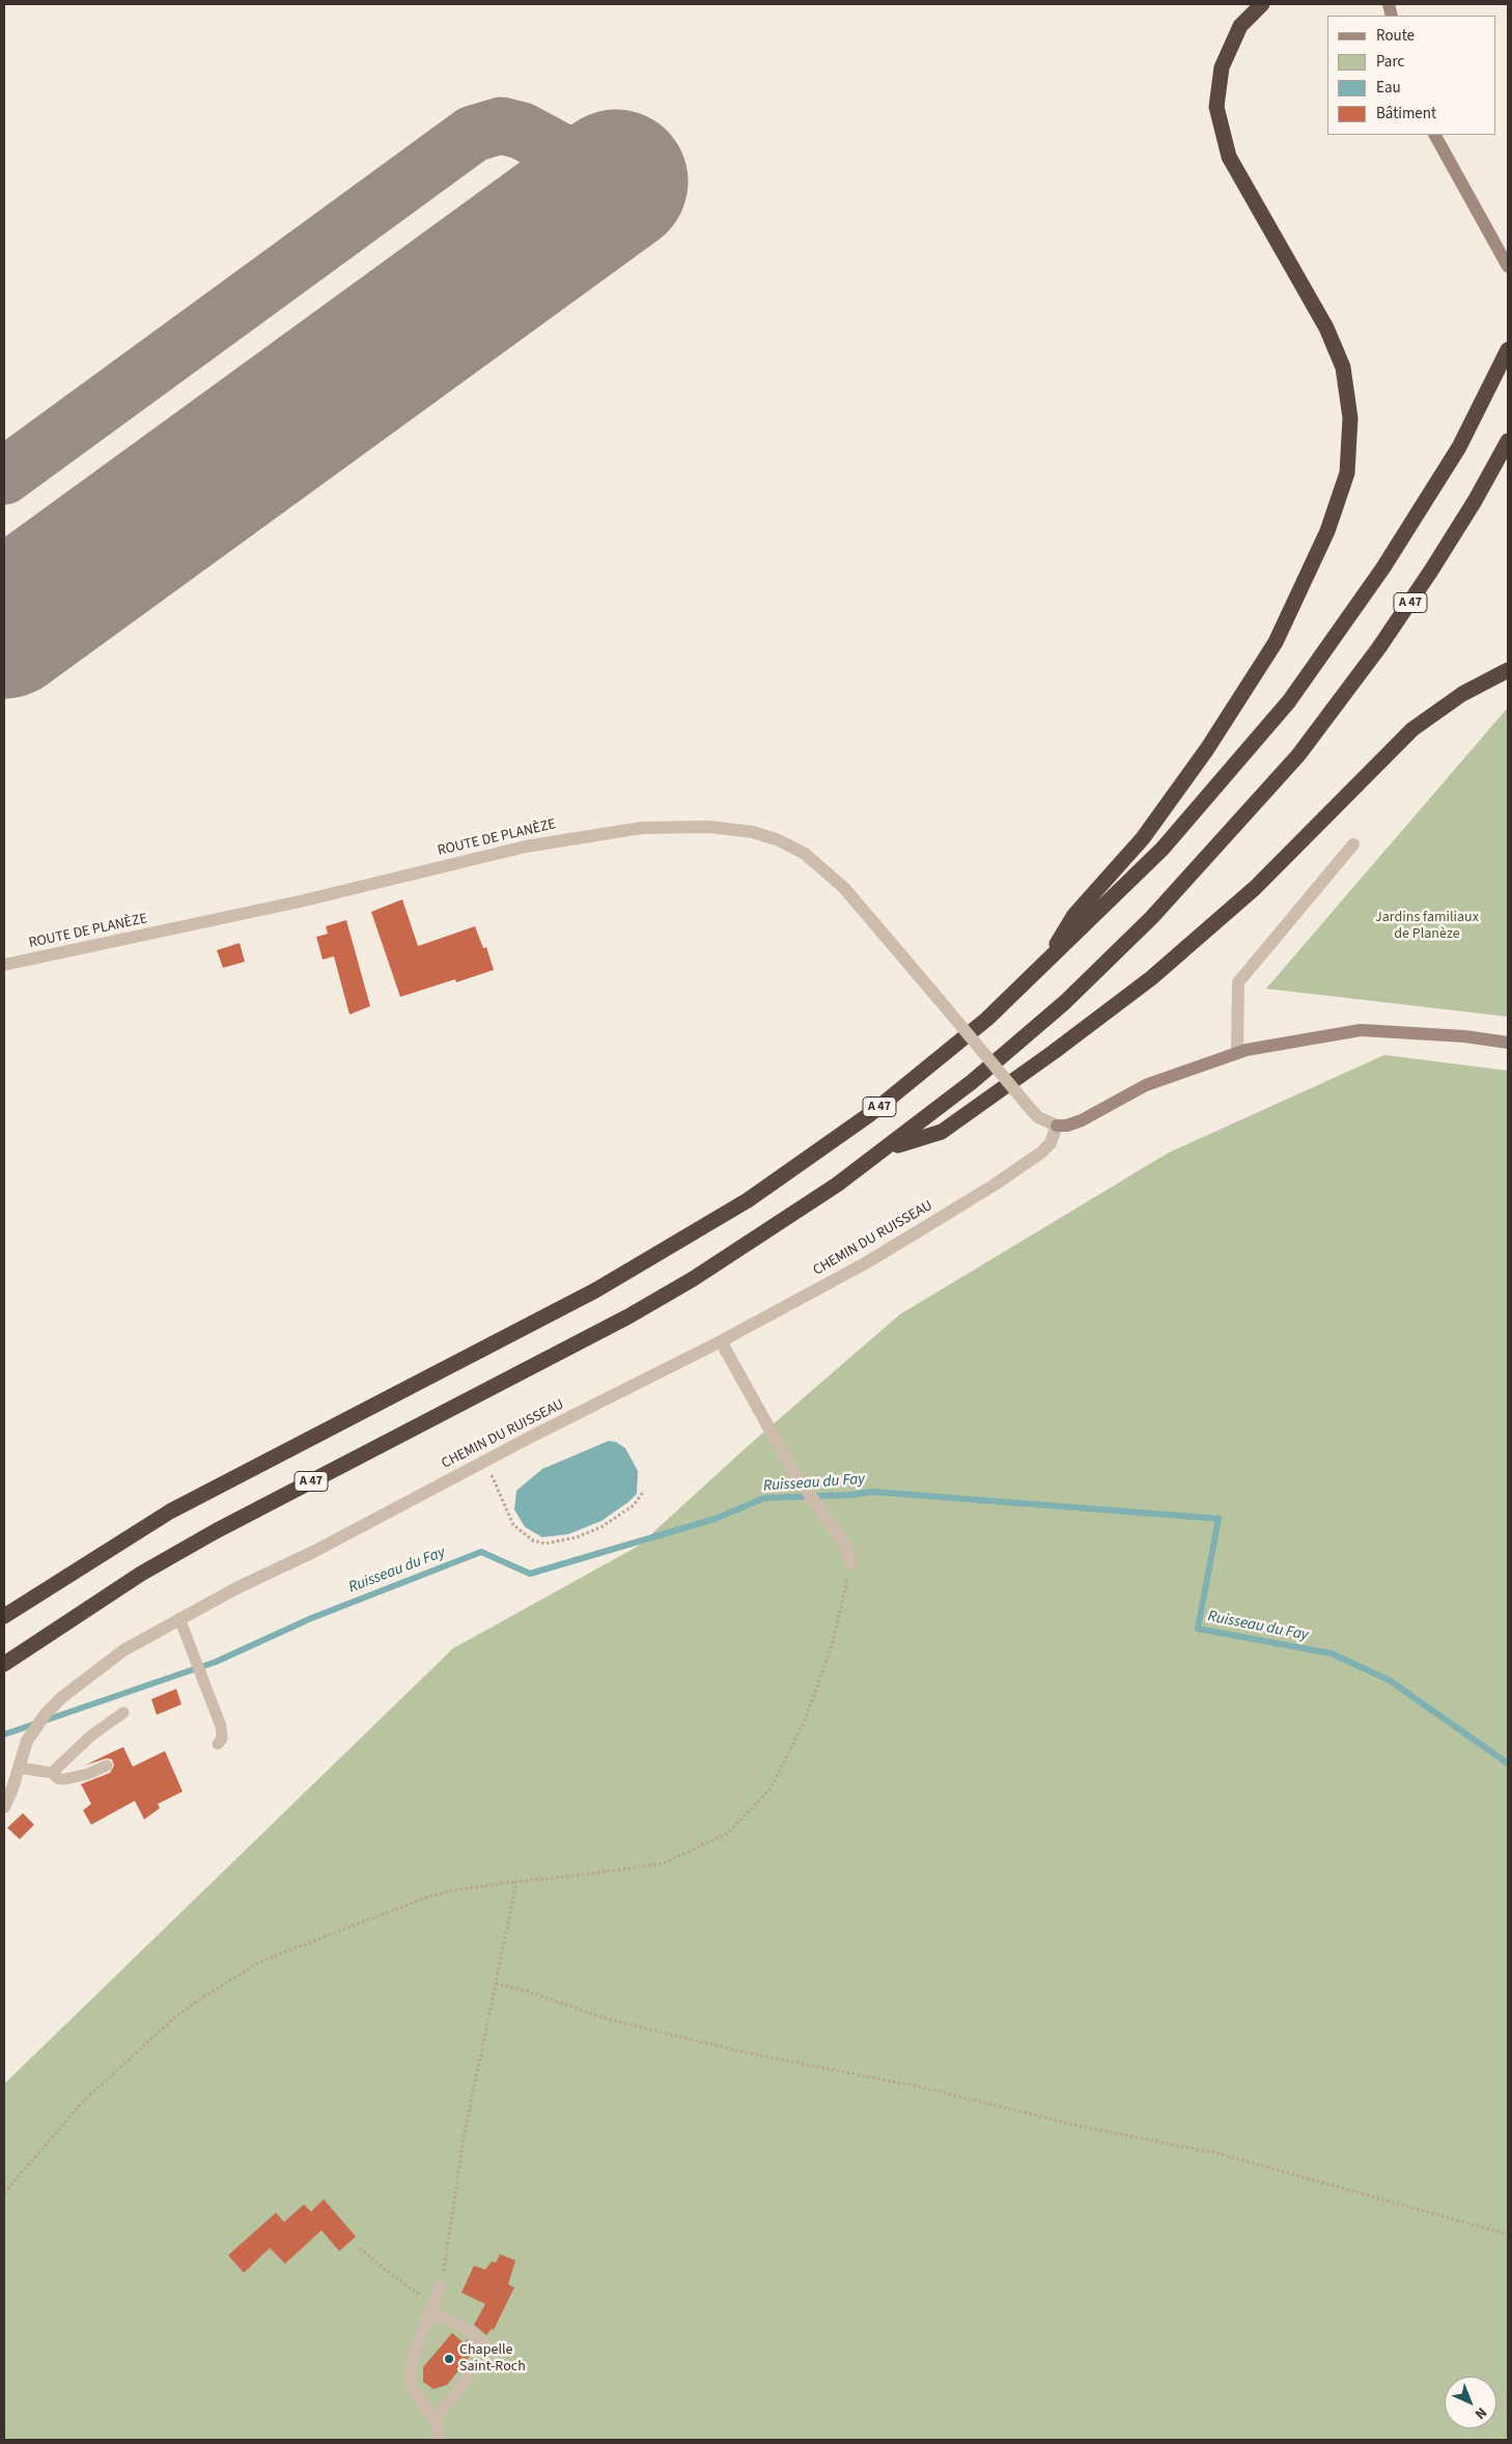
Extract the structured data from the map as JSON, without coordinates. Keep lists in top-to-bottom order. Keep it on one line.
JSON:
{"streets":{"highway":["A 47"],"street":["ROUTE DE PLANÈZE","CHEMIN DU RUISSEAU"]},"crossings":[["ROUTE DE PLANÈZE","CHEMIN DU RUISSEAU"]],"water":["Ruisseau du Fay"],"parks":["Jardins familiaux de Planèze"],"places":["Chapelle Saint-Roch"],"legend":["Route","Parc","Eau","Bâtiment"],"north":"bottom right"}
